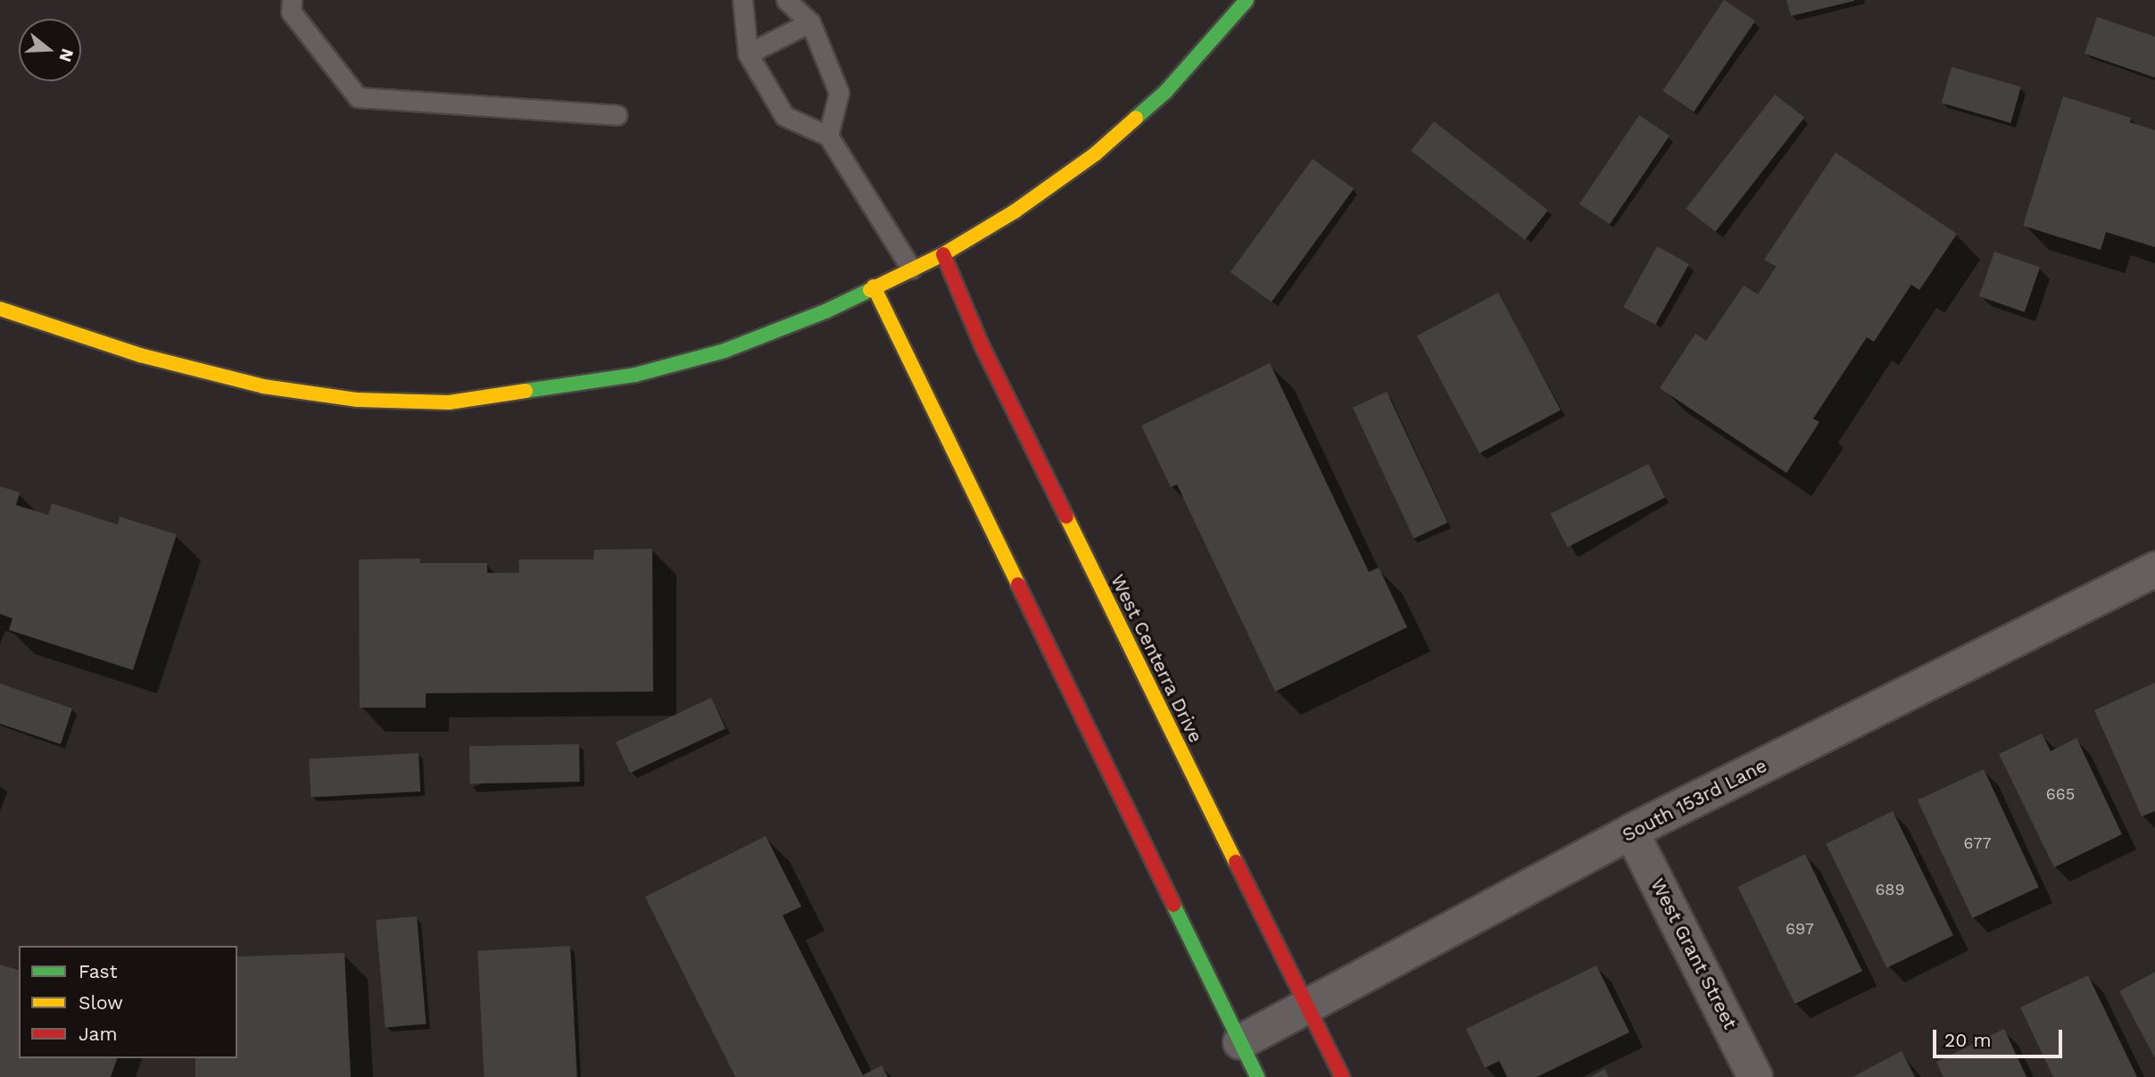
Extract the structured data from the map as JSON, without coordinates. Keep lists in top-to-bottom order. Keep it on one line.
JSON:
{"streets":{"street":["West Centerra Drive","South 153rd Lane","West Grant Street"]},"crossings":[["West Centerra Drive","South 153rd Lane"],["South 153rd Lane","West Grant Street"]],"house_numbers":["665","677","689","697"],"legend":["Fast","Slow","Jam"],"scale_bar":"20 m","north":"right"}
